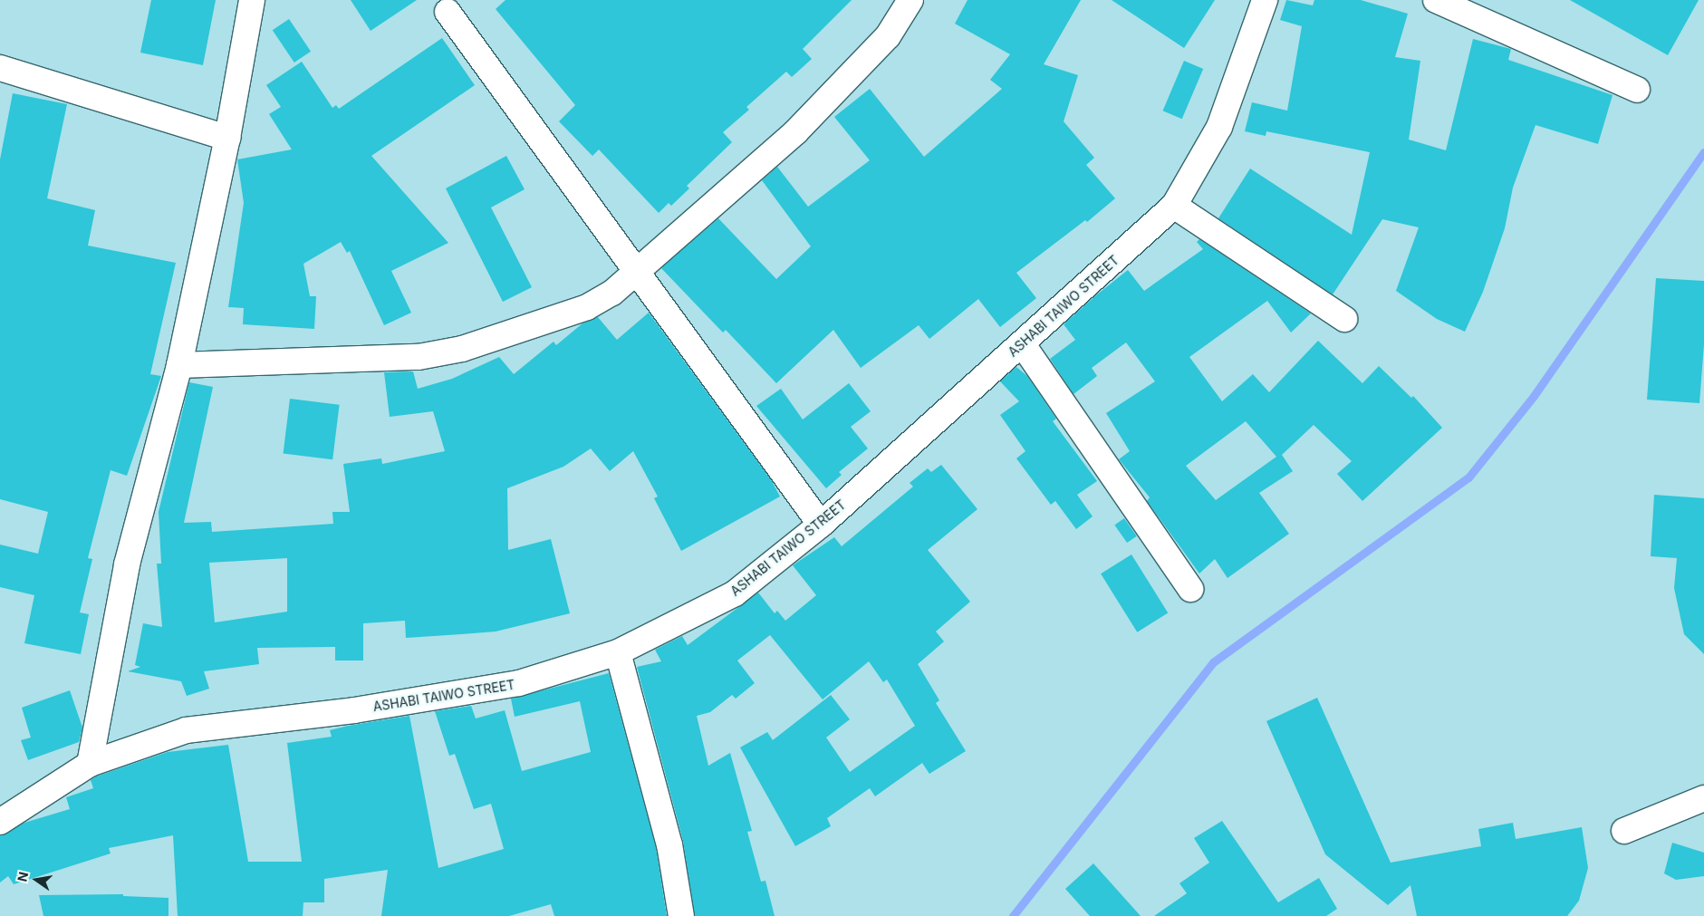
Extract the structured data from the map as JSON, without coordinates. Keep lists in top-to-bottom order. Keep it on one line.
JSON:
{"streets":{"street":["ASHABI TAIWO STREET"]},"north":"left"}
